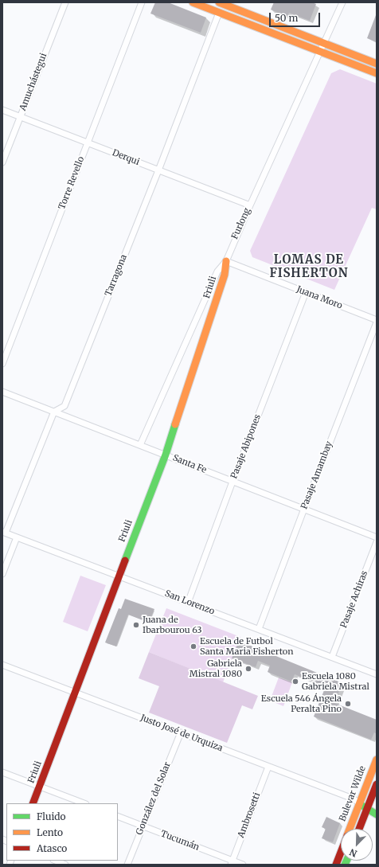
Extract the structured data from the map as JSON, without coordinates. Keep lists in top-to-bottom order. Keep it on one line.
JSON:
{"streets":{"street":["Amuchástegui","Derqui","Torre Revello","Furlong","Tarragona","Friuli","Juana Moro","Pasaje Abipones","Santa Fe","Pasaje Amambay","Pasaje Achiras","San Lorenzo","Justo José de Urquiza","Bulevar Wilde","González del Solar","Ambrosetti","Tucumán"]},"crossings":[["Amuchástegui","Derqui"],["Derqui","Torre Revello"],["Derqui","Furlong"],["Derqui","Tarragona"],["Furlong","Friuli"],["Furlong","Juana Moro"],["Furlong","Santa Fe"],["Tarragona","Santa Fe"],["Tarragona","San Lorenzo"],["Friuli","Juana Moro"],["Friuli","Santa Fe"],["Friuli","San Lorenzo"],["Friuli","Justo José de Urquiza"],["Juana Moro","Pasaje Abipones"],["Pasaje Abipones","Santa Fe"],["Pasaje Abipones","San Lorenzo"],["Santa Fe","Pasaje Amambay"],["Pasaje Amambay","San Lorenzo"],["Pasaje Achiras","San Lorenzo"],["Justo José de Urquiza","Bulevar Wilde"],["Justo José de Urquiza","González del Solar"],["Justo José de Urquiza","Ambrosetti"],["González del Solar","Tucumán"],["Ambrosetti","Tucumán"]],"districts":["LOMAS DE FISHERTON"],"places":["Juana de Ibarbourou 63","Escuela de Futbol Santa Maria Fisherton","Gabriela Mistral 1080","Escuela 1080 Gabriela Mistral","Escuela 546 Ángela Peralta Pino"],"legend":["Fluido","Lento","Atasco"],"scale_bar":"50 m","north":"bottom left"}
